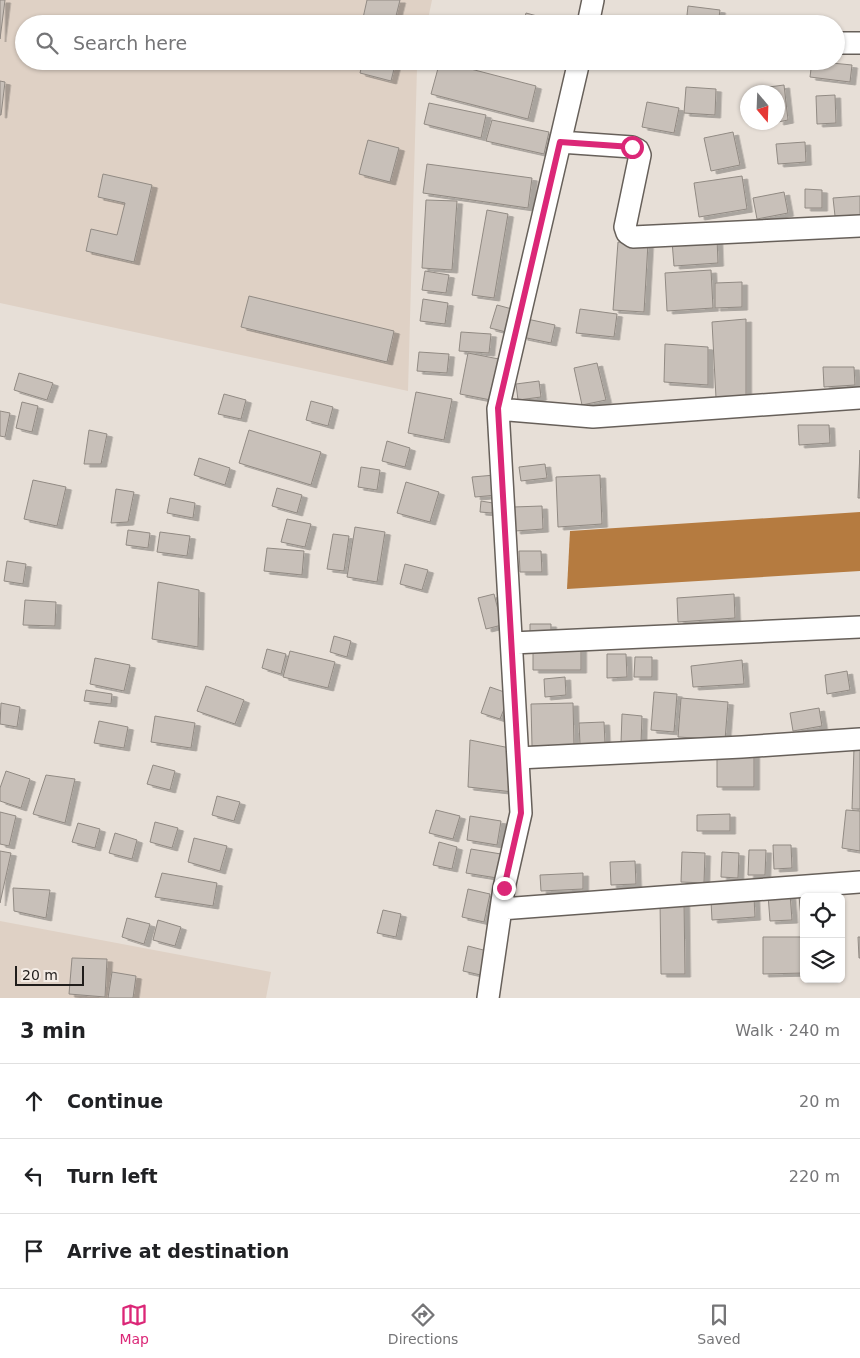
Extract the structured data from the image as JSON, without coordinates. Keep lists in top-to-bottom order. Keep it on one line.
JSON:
{"scale_bar":"20 m","north":"bottom","page":{"search":"Search here","scale":"20 m","heading":["3 min","Walk · 240 m"],"list":[["Continue","20 m"],["Turn left","220 m"],"Arrive at destination"],"nav":["Map","Directions","Saved"]}}
